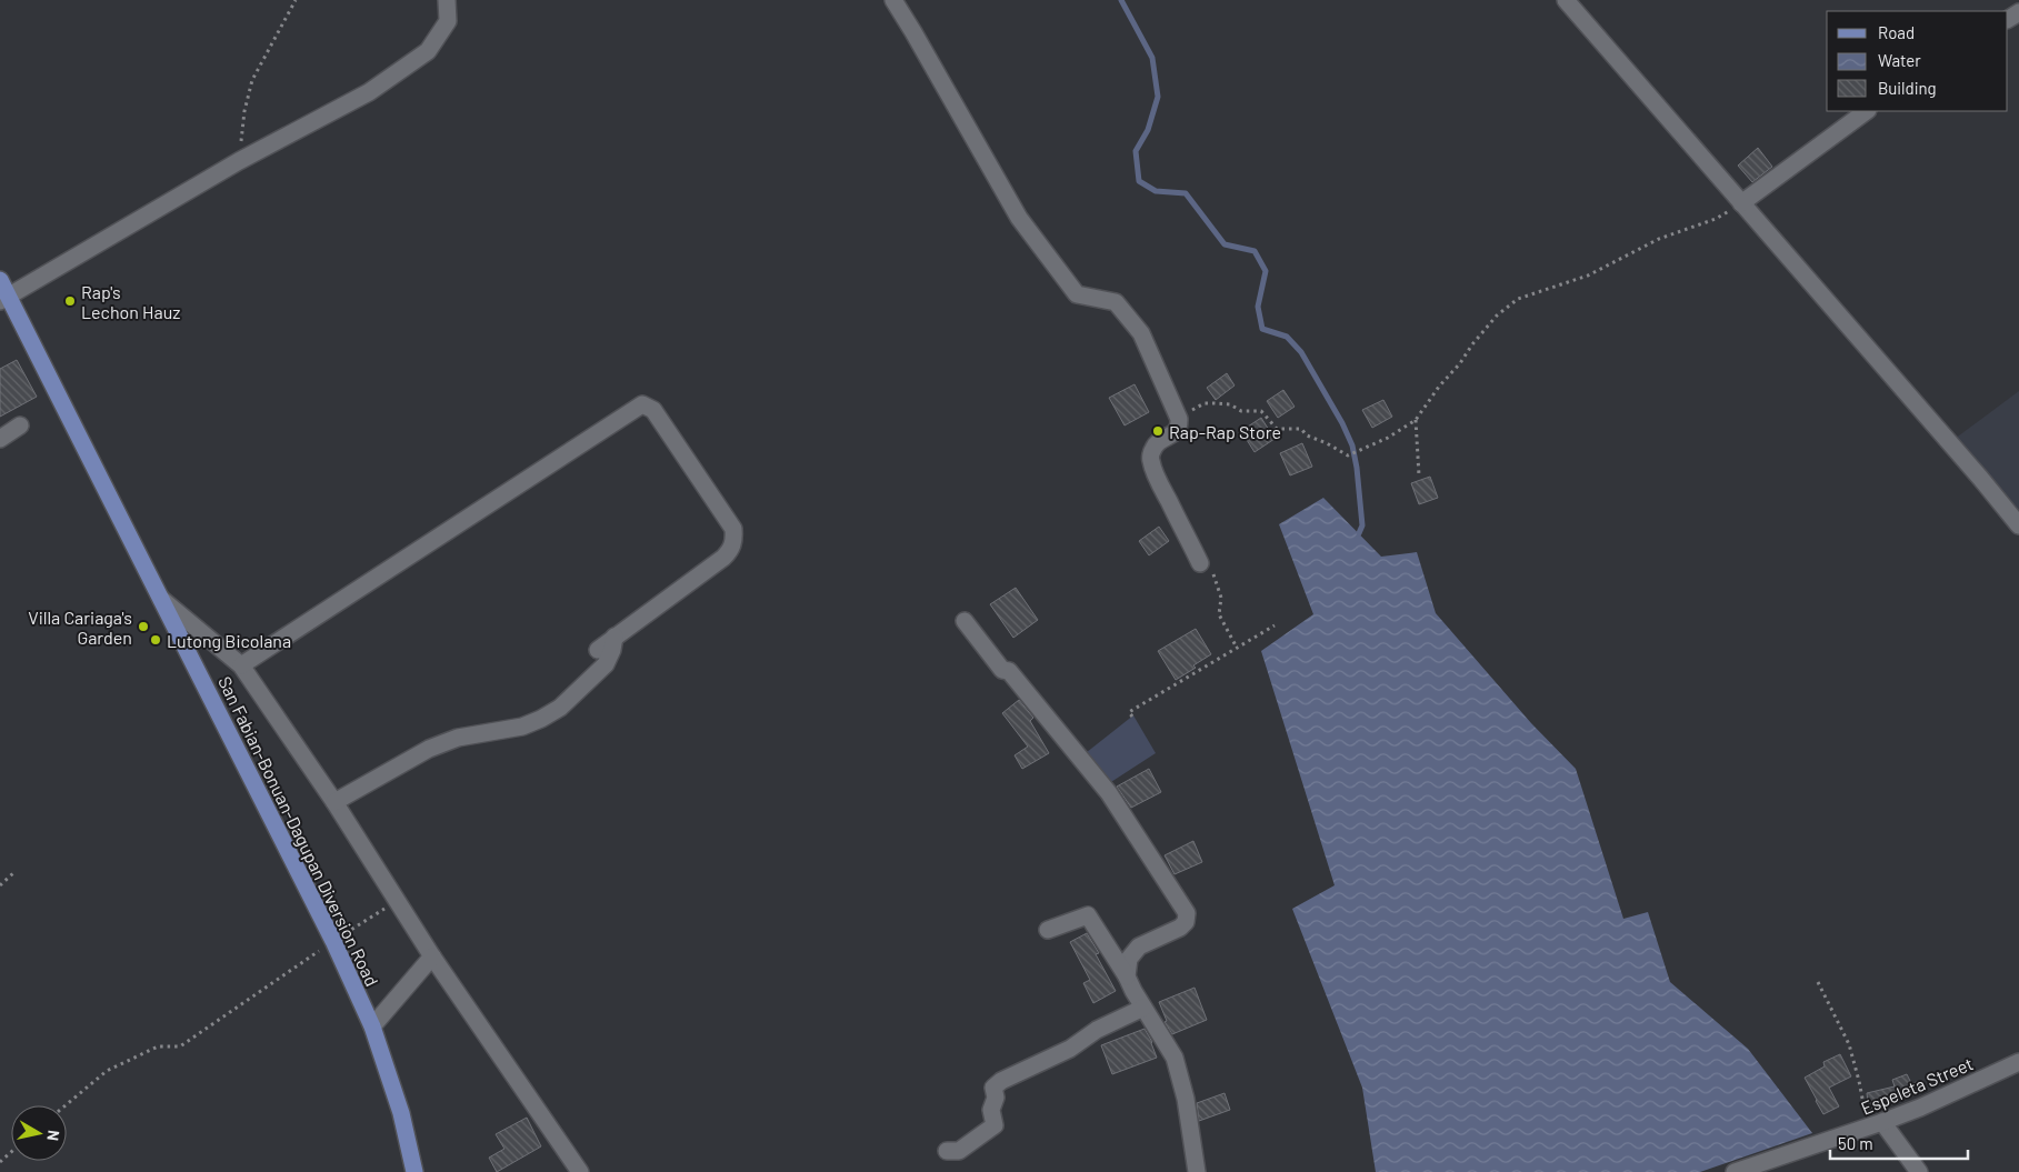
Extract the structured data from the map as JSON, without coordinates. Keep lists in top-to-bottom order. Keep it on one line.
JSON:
{"streets":{"main road":["San Fabian-Bonuan-Dagupan Diversion Road"],"street":["Espeleta Street"]},"places":["Rap's Lechon Hauz","Rap-Rap Store","Villa Cariaga's Garden","Lutong Bicolana"],"legend":["Road","Water","Building"],"scale_bar":"50 m","north":"right"}
